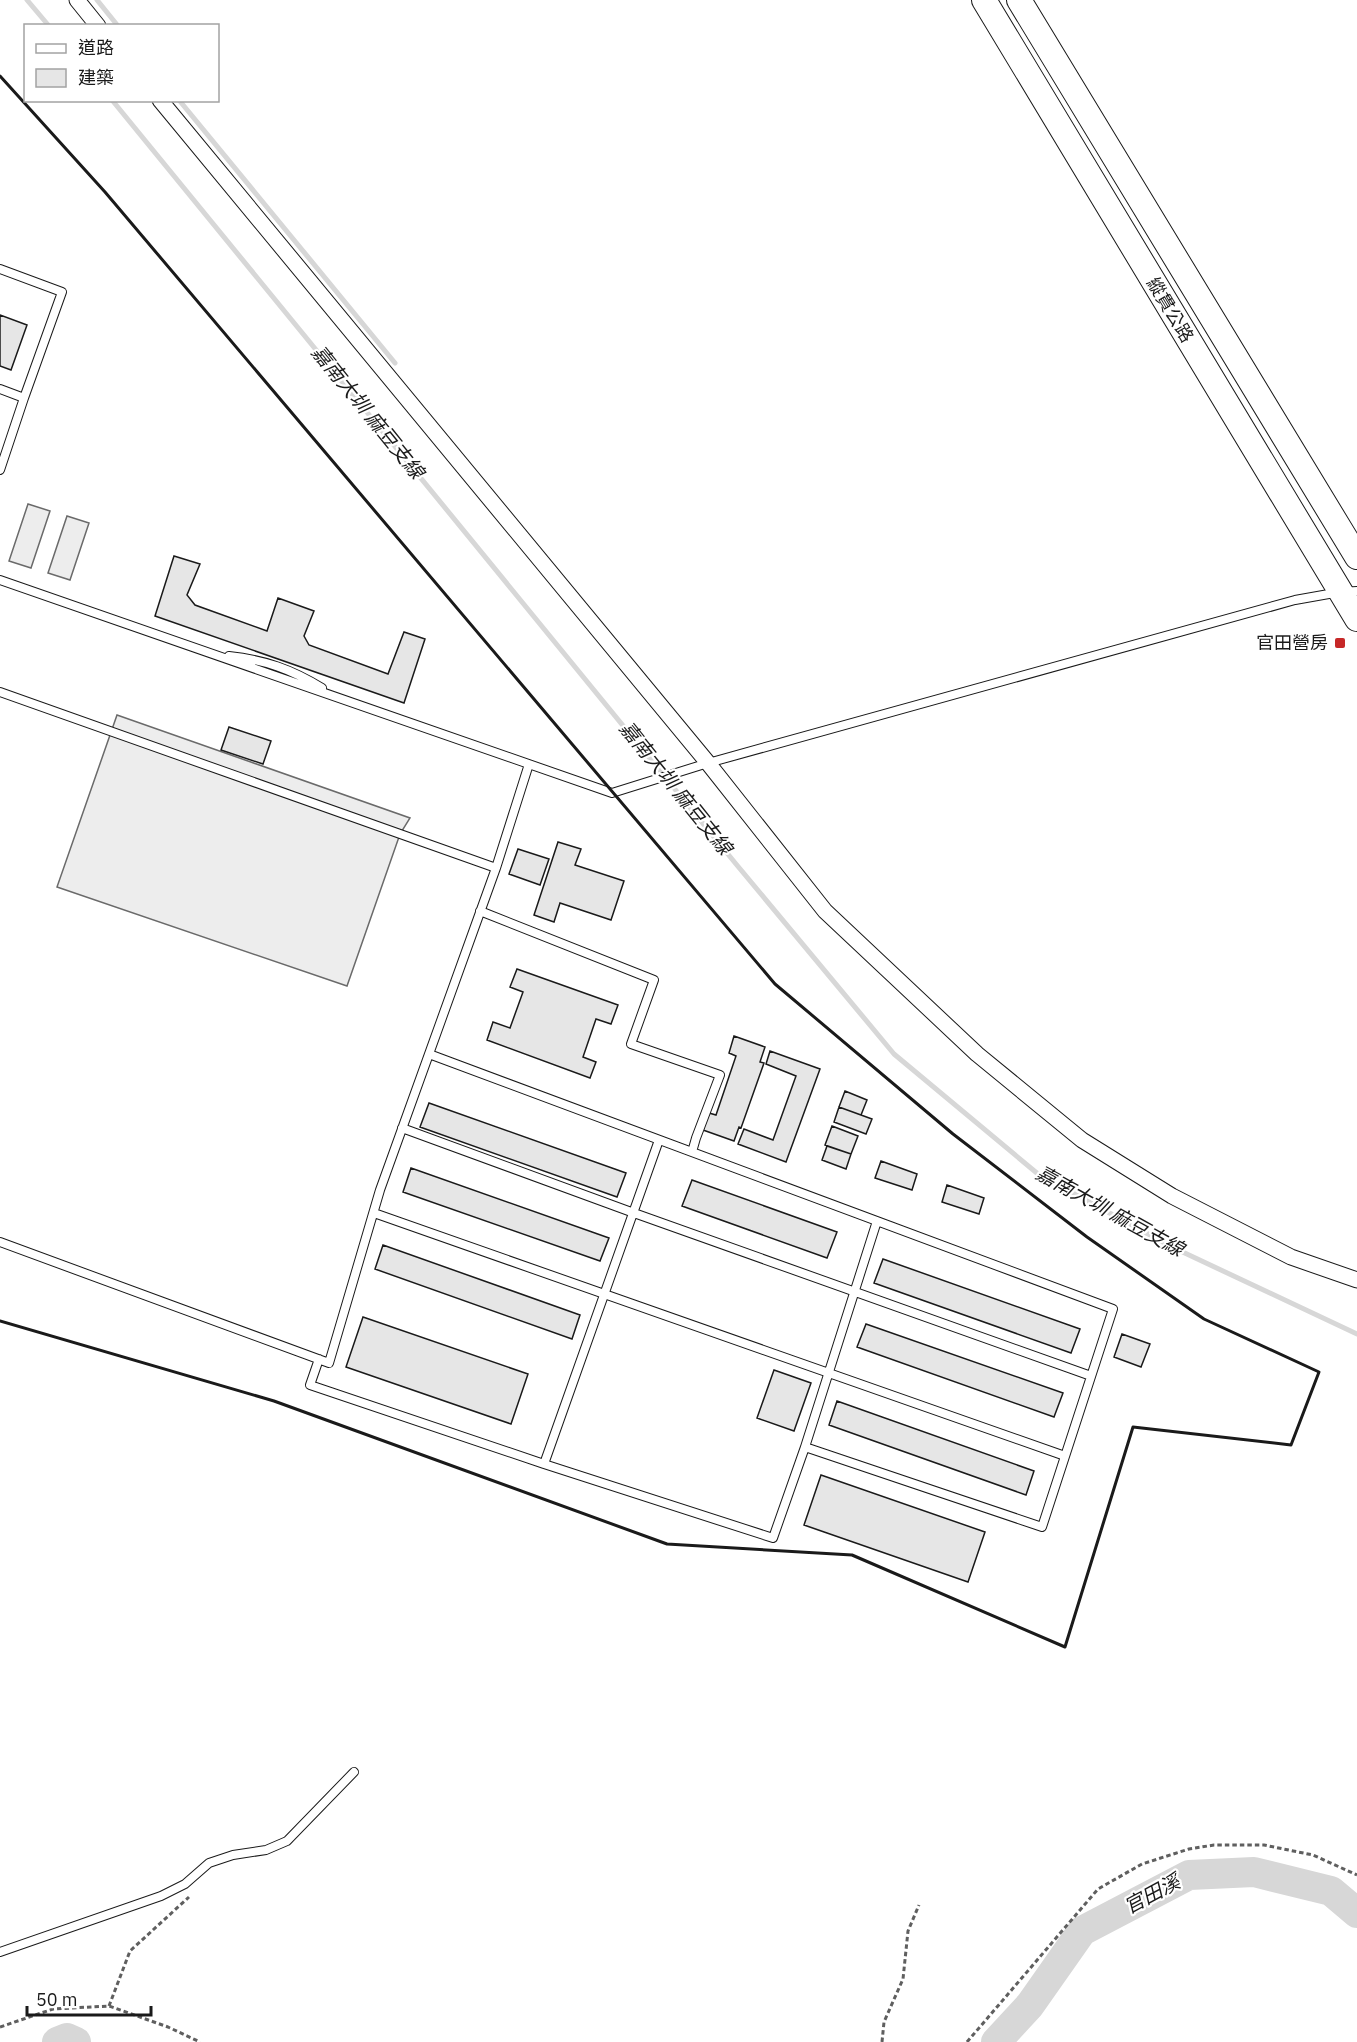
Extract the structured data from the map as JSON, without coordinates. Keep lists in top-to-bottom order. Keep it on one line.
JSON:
{"streets":{"main road":["縱貫公路"]},"water":["嘉南大圳 麻豆支線","官田溪"],"places":{"transit":["官田營房"]},"legend":["道路","建築"],"scale_bar":"50 m"}
